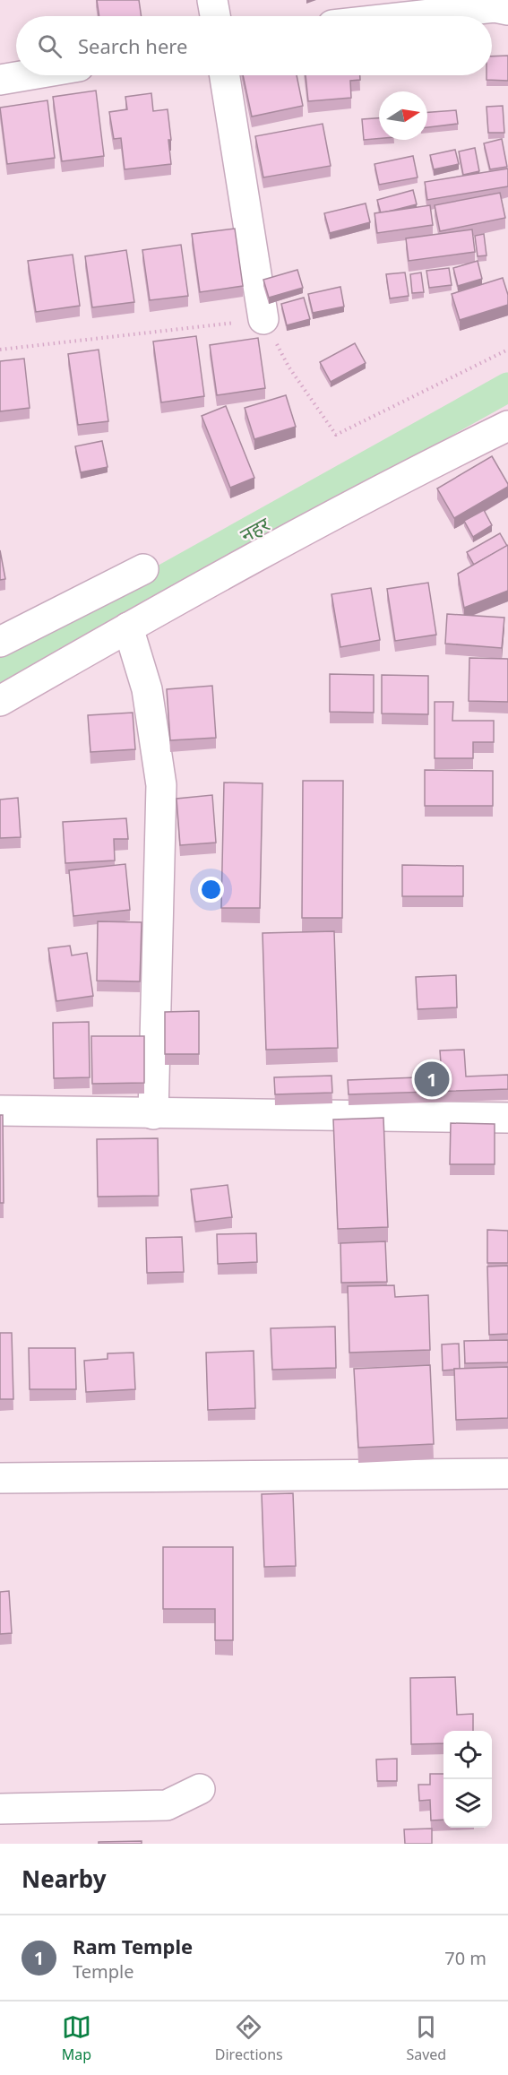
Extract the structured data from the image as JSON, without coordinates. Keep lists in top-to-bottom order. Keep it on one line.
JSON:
{"water":["नहर"],"north":"right","page":{"search":"Search here","pins":"1","heading":"Nearby","list":[{"mark":"1","name":"Ram Temple","note":"Temple","value":"70 m"}],"nav":["Map","Directions","Saved"]}}
